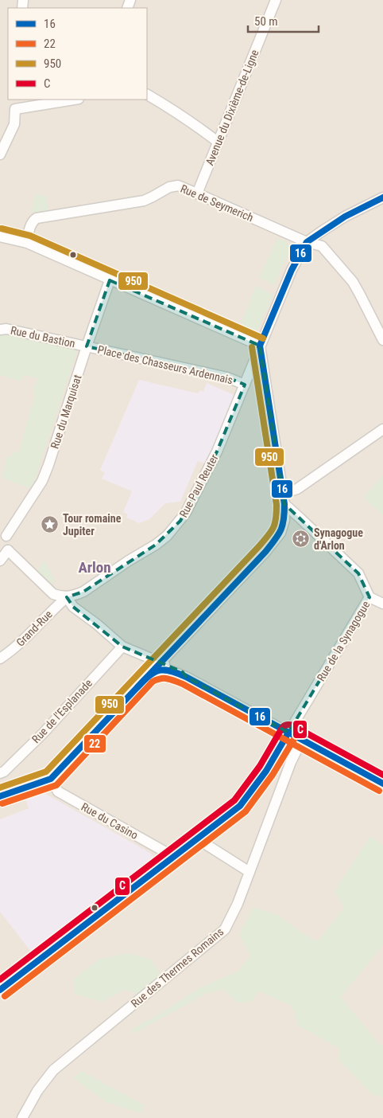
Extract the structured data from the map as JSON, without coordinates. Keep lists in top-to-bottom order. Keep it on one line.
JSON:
{"streets":{"street":["Avenue du Dixième-de-Ligne","Rue de Seymerich","Rue du Bastion","Place des Chasseurs Ardennais","Rue du Marquisat","Rue Paul Reuter","Grand-Rue","Rue de la Synagogue","Rue de l'Esplanade","Rue du Casino","Rue des Thermes Romains"]},"crossings":[["Avenue du Dixième-de-Ligne","Rue de Seymerich"],["Rue de Seymerich","Rue Paul Reuter"],["Rue du Bastion","Place des Chasseurs Ardennais"],["Rue du Bastion","Rue du Marquisat"],["Place des Chasseurs Ardennais","Rue du Marquisat"],["Place des Chasseurs Ardennais","Rue Paul Reuter"],["Rue Paul Reuter","Grand-Rue"]],"districts":["Arlon"],"places":{"place":["Tour romaine Jupiter"],"synagogue":["Synagogue d'Arlon"]},"lines":["transit line 16","transit line 950","transit line 22","transit line C"],"legend":["16","22","950","C"],"scale_bar":"50 m"}
